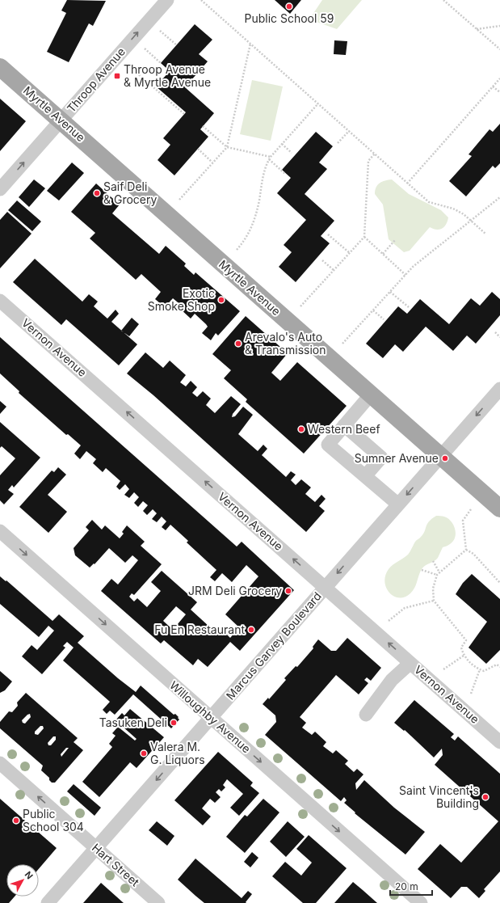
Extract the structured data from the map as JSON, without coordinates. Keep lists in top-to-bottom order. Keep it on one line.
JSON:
{"streets":{"main road":["Myrtle Avenue"],"street":["Throop Avenue","Vernon Avenue","Marcus Garvey Boulevard","Willoughby Avenue","Hart Street"]},"crossings":[["Throop Avenue","Myrtle Avenue"],["Myrtle Avenue","Marcus Garvey Boulevard"],["Vernon Avenue","Marcus Garvey Boulevard"],["Marcus Garvey Boulevard","Willoughby Avenue"],["Marcus Garvey Boulevard","Hart Street"]],"one_way":["Throop Avenue","Vernon Avenue","Marcus Garvey Boulevard","Willoughby Avenue","Hart Street"],"places":{"other":["Public School 59","Saif Deli & Grocery","Exotic Smoke Shop","Arevalo's Auto & Transmission","Western Beef","Sumner Avenue","JRM Deli Grocery","Fu En Restaurant","Tasuken Deli","Valera M. G. Liquors","Saint Vincent's Building","Public School 304"],"transit":["Throop Avenue & Myrtle Avenue"]},"scale_bar":"20 m","north":"top right"}
